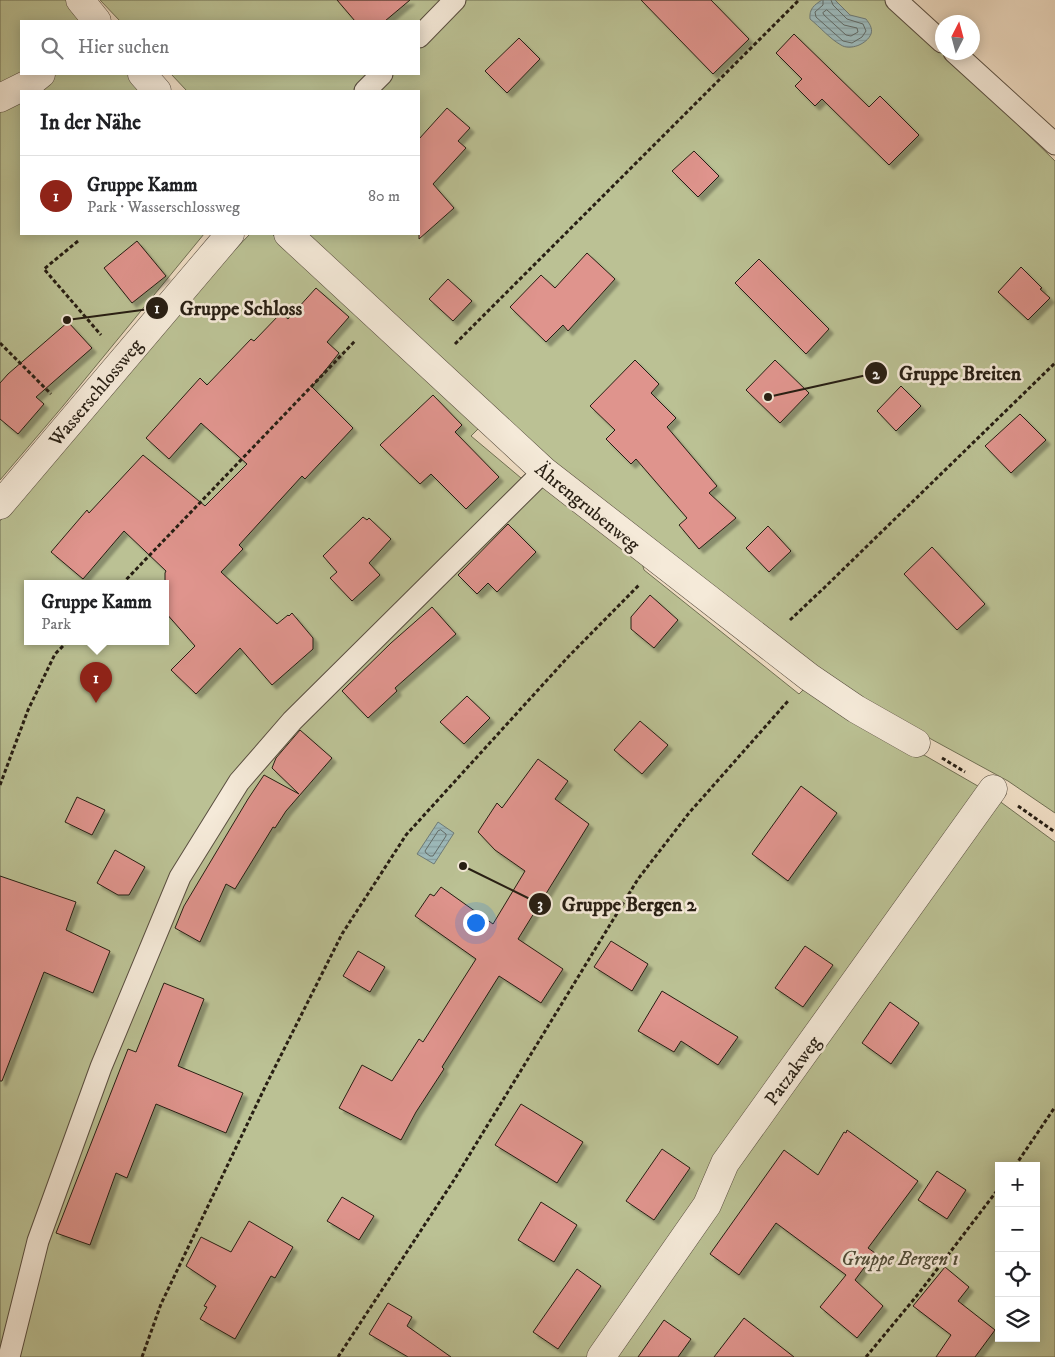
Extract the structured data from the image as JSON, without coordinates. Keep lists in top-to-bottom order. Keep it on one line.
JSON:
{"streets":{"street":["Wasserschlossweg","Ährengrubenweg","Patzakweg"]},"parks":["Gruppe Bergen 1"],"places":["Gruppe Schloss","Gruppe Breiten","Gruppe Bergen 2"],"north":"top","page":{"search":"Hier suchen","heading":"In der Nähe","list":[{"mark":"1","name":"Gruppe Kamm","note":"Park · Wasserschlossweg","value":"80 m"}],"popup":["Gruppe Kamm","Park"],"pins":"1","map_buttons":["+","−"]}}
